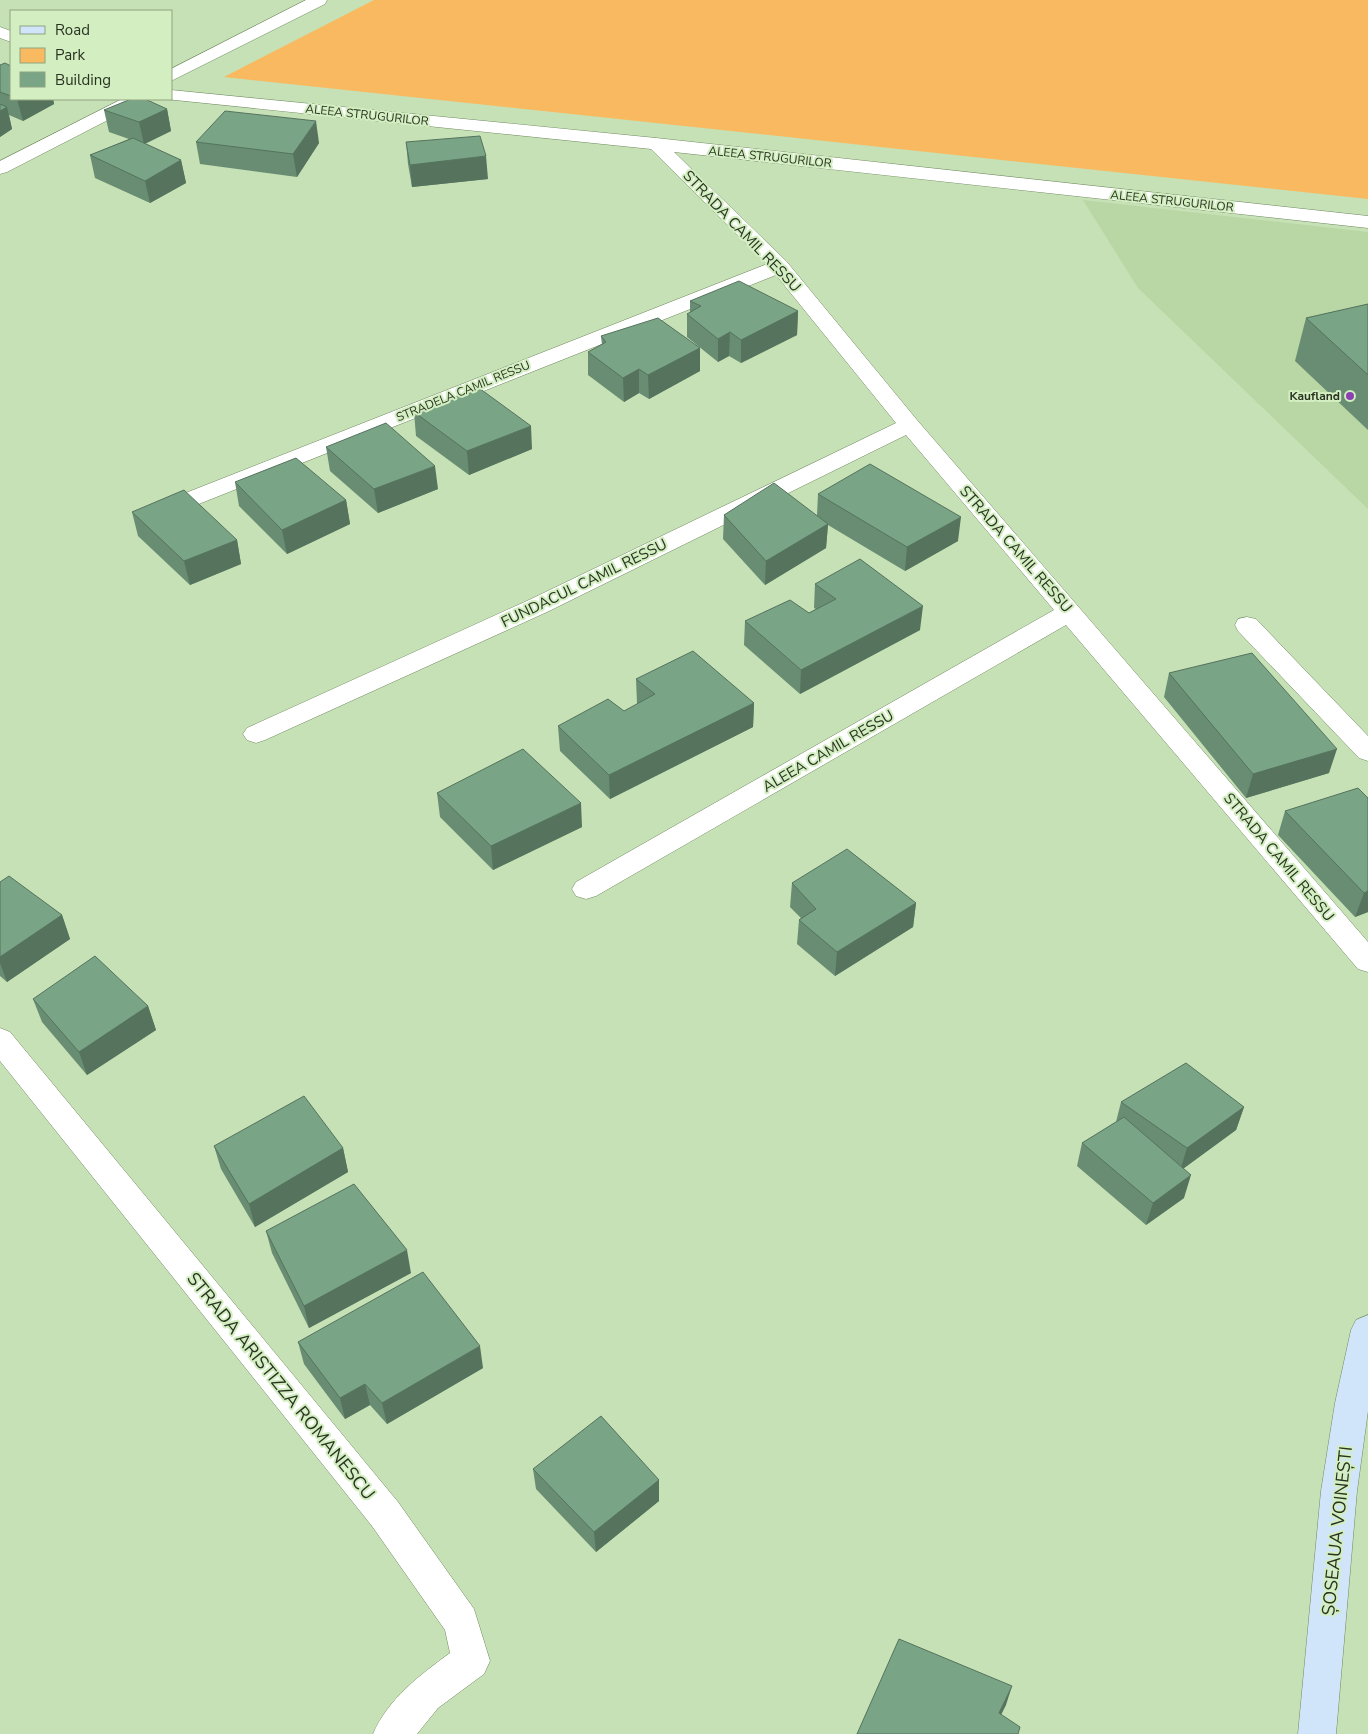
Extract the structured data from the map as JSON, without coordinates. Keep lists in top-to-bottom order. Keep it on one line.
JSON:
{"streets":{"main road":["ȘOSEAUA VOINEȘTI"],"street":["ALEEA STRUGURILOR","STRADA CAMIL RESSU","STRADELA CAMIL RESSU","FUNDACUL CAMIL RESSU","ALEEA CAMIL RESSU","STRADA ARISTIZZA ROMANESCU"]},"crossings":[["ALEEA STRUGURILOR","STRADA CAMIL RESSU"],["STRADA CAMIL RESSU","STRADELA CAMIL RESSU"],["STRADA CAMIL RESSU","FUNDACUL CAMIL RESSU"],["STRADA CAMIL RESSU","ALEEA CAMIL RESSU"]],"places":["Kaufland"],"legend":["Road","Park","Building"]}
